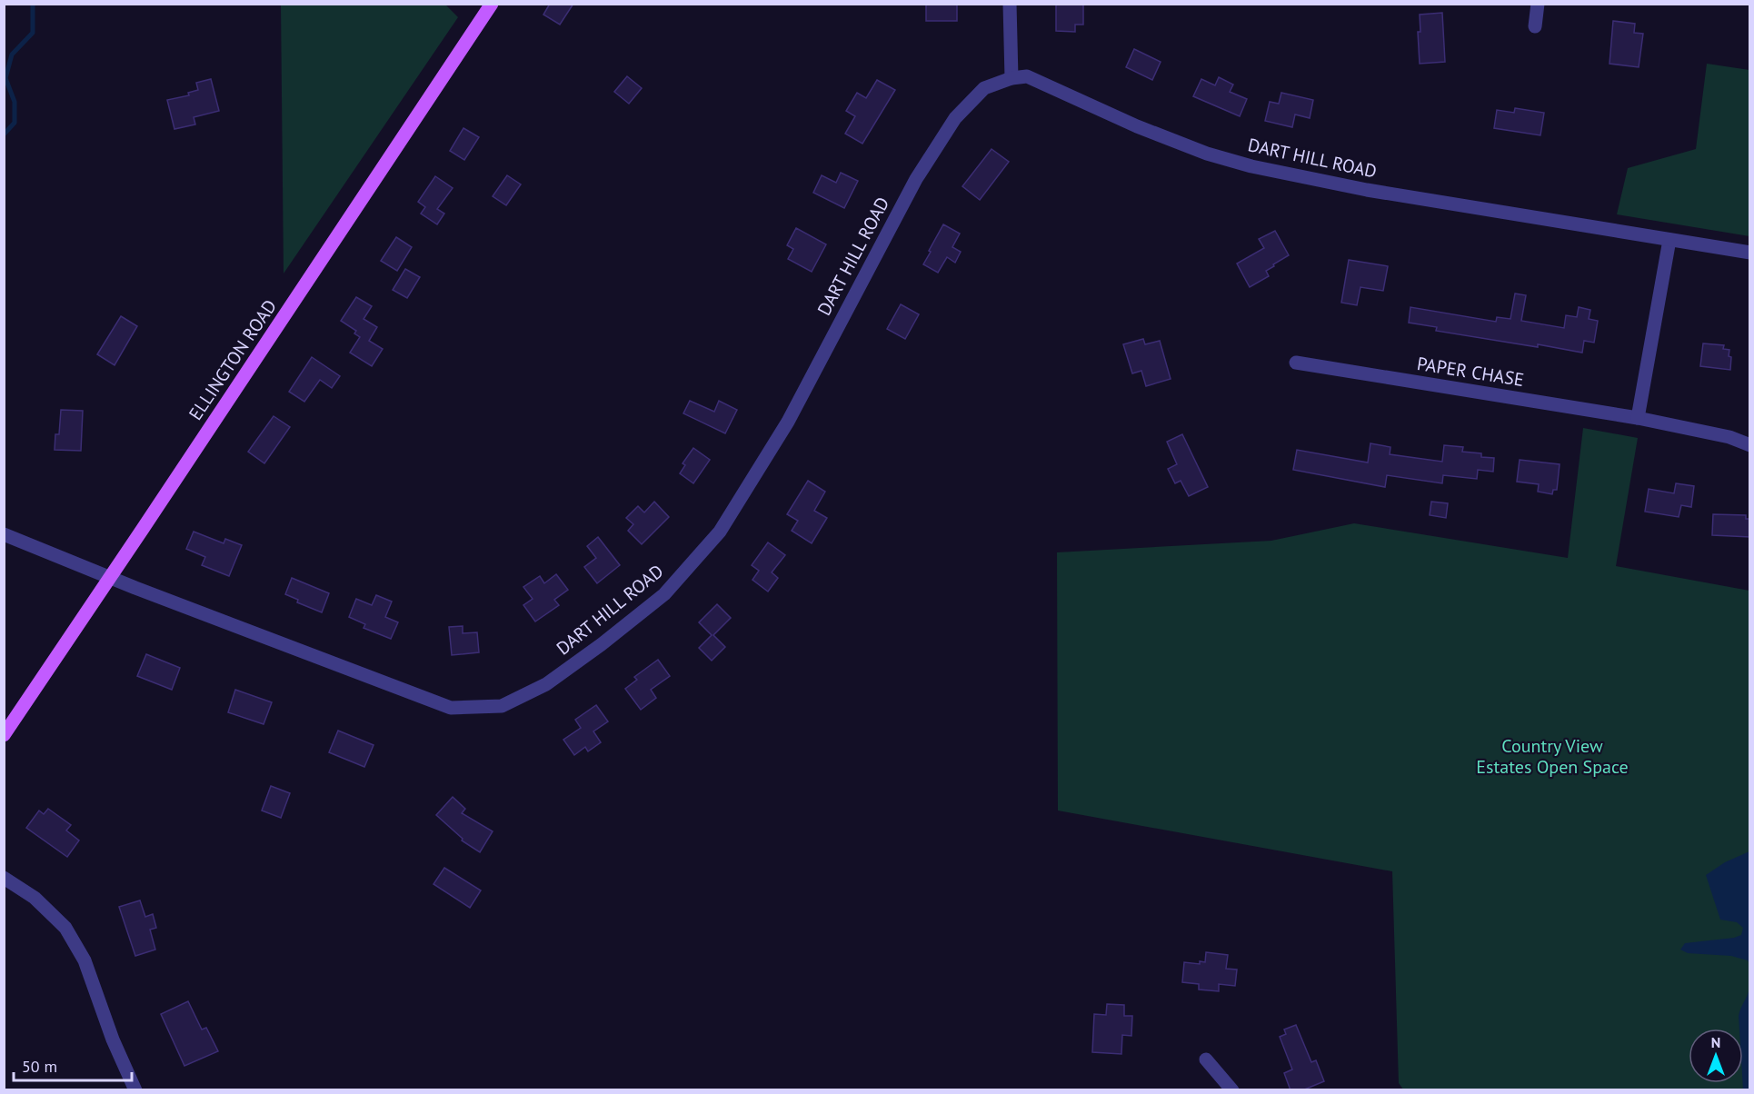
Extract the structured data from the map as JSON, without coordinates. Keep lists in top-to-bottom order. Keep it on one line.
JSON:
{"streets":{"main road":["ELLINGTON ROAD"],"street":["DART HILL ROAD","PAPER CHASE"]},"crossings":[["DART HILL ROAD","ELLINGTON ROAD"]],"parks":["Country View Estates Open Space"],"scale_bar":"50 m","north":"top"}
